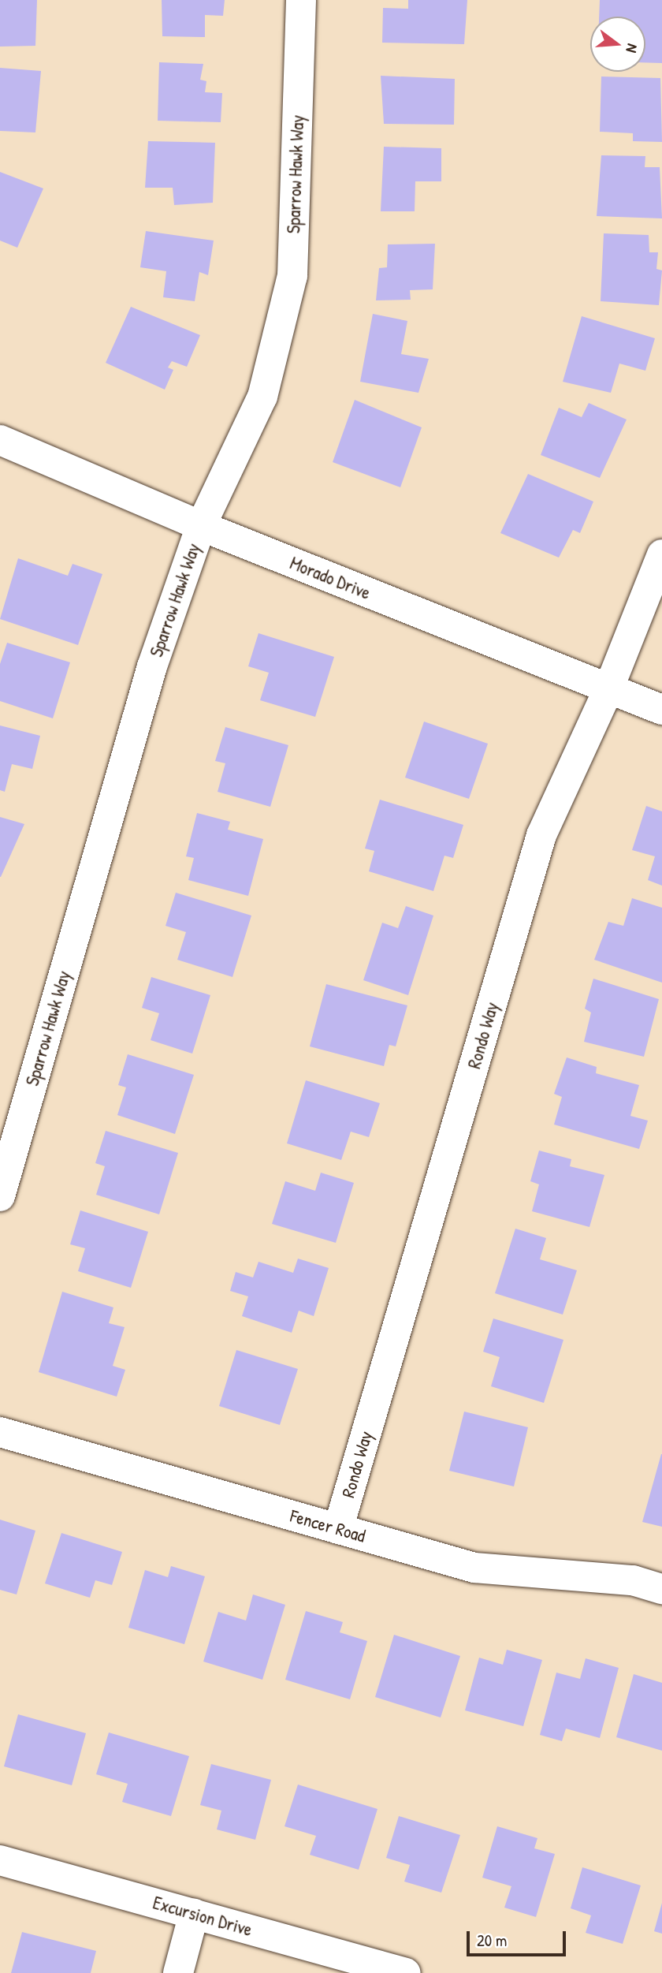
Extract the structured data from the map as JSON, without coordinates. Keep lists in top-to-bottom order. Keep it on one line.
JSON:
{"streets":{"street":["Sparrow Hawk Way","Morado Drive","Rondo Way","Fencer Road","Excursion Drive"]},"crossings":[["Sparrow Hawk Way","Morado Drive"],["Morado Drive","Rondo Way"],["Rondo Way","Fencer Road"]],"scale_bar":"20 m","north":"right"}
